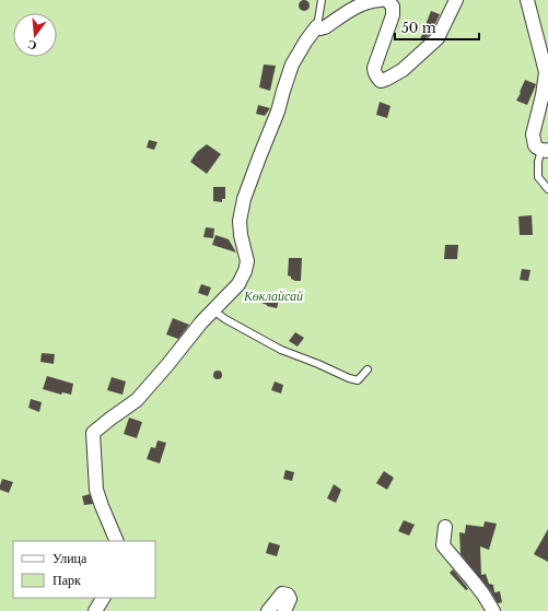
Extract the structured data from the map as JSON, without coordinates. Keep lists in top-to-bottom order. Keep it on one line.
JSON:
{"parks":["Көклайсай"],"legend":["Улица","Парк"],"scale_bar":"50 m","north":"bottom"}
